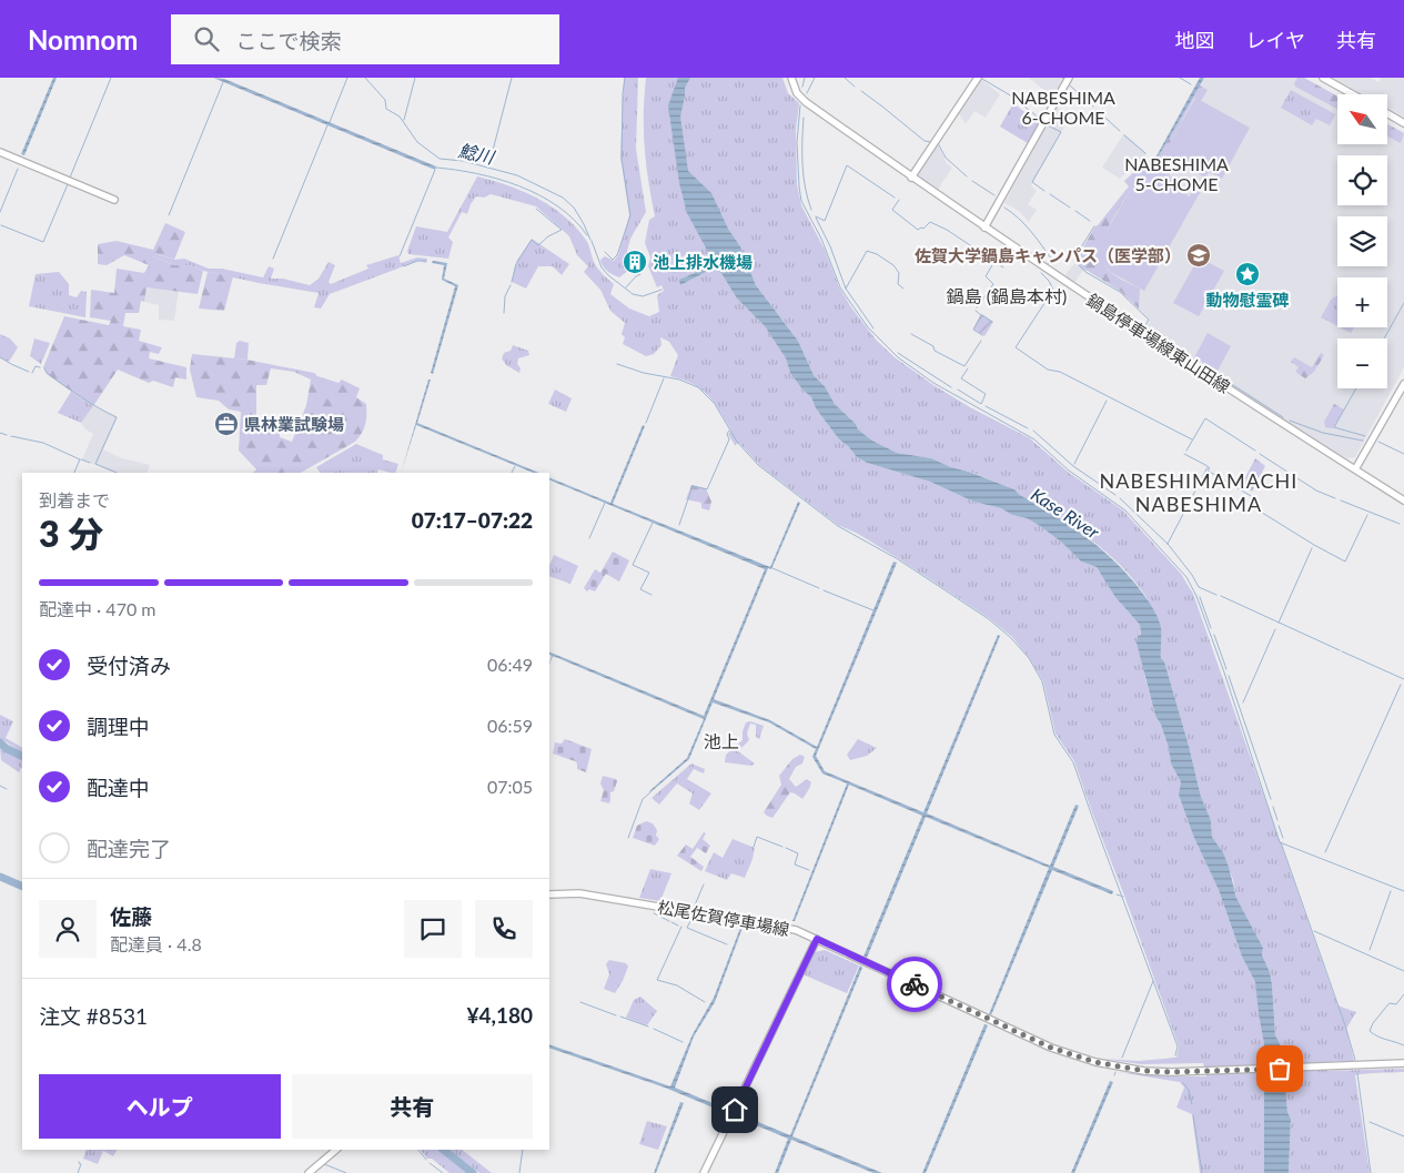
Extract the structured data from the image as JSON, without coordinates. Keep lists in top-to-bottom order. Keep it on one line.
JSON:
{"streets":{"main road":["鍋島停車場線東山田線","松尾佐賀停車場線"]},"districts":["NABESHIMA 6-CHOME","NABESHIMA 5-CHOME","鍋島 (鍋島本村)","NABESHIMAMACHI NABESHIMA","池上"],"water":["鯰川","Kase River"],"places":{"school or university":["佐賀大学鍋島キャンパス（医学部）"],"building":["池上排水機場"],"place":["動物慰霊碑"],"office":["県林業試験場"]},"north":"top left","page":{"header":"Nomnom","search":"ここで検索","nav":["地図","レイヤ","共有"],"map_buttons":["+","−"],"heading":["3 分","到着まで","07:17–07:22"],"panel":["佐藤","配達員 · 4.8","注文 #8531","¥4,180"],"bar":"配達中 · 470 m","list":[["受付済み","06:49"],["調理中","06:59"],["配達中","07:05"],"配達完了"],"buttons":["ヘルプ","共有"]}}
